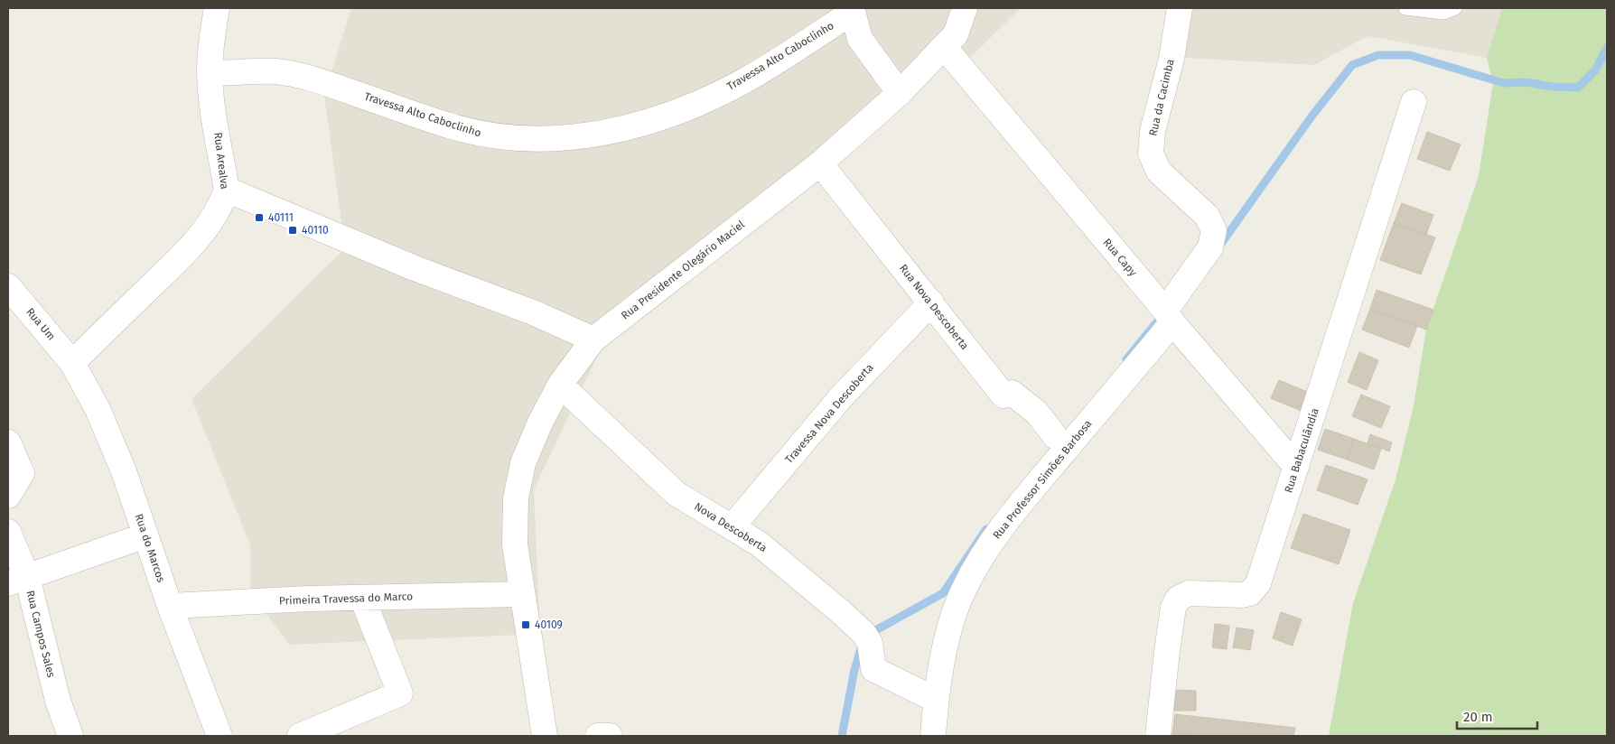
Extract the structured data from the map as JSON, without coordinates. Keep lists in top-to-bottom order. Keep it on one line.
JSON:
{"streets":{"street":["Travessa Alto Caboclinho","Rua da Cacimba","Rua Arealva","Rua Capy","Rua Presidente Olegário Maciel","Rua Nova Descoberta","Rua Um","Travessa Nova Descoberta","Rua Babaculândia","Rua Professor Simões Barbosa","Nova Descoberta","Rua do Marcos","Primeira Travessa do Marco","Rua Campos Sales"]},"crossings":[["Travessa Alto Caboclinho","Rua Arealva"],["Rua da Cacimba","Rua Capy"],["Rua da Cacimba","Rua Professor Simões Barbosa"],["Rua Arealva","Rua Um"],["Rua Arealva","Rua do Marcos"],["Rua Capy","Rua Presidente Olegário Maciel"],["Rua Capy","Rua Babaculândia"],["Rua Capy","Rua Professor Simões Barbosa"],["Rua Presidente Olegário Maciel","Rua Nova Descoberta"],["Rua Presidente Olegário Maciel","Nova Descoberta"],["Rua Presidente Olegário Maciel","Primeira Travessa do Marco"],["Rua Nova Descoberta","Travessa Nova Descoberta"],["Rua Um","Rua do Marcos"],["Travessa Nova Descoberta","Nova Descoberta"],["Rua Professor Simões Barbosa","Nova Descoberta"],["Rua do Marcos","Primeira Travessa do Marco"]],"places":{"transit":["40111","40110","40109"]},"scale_bar":"20 m"}
